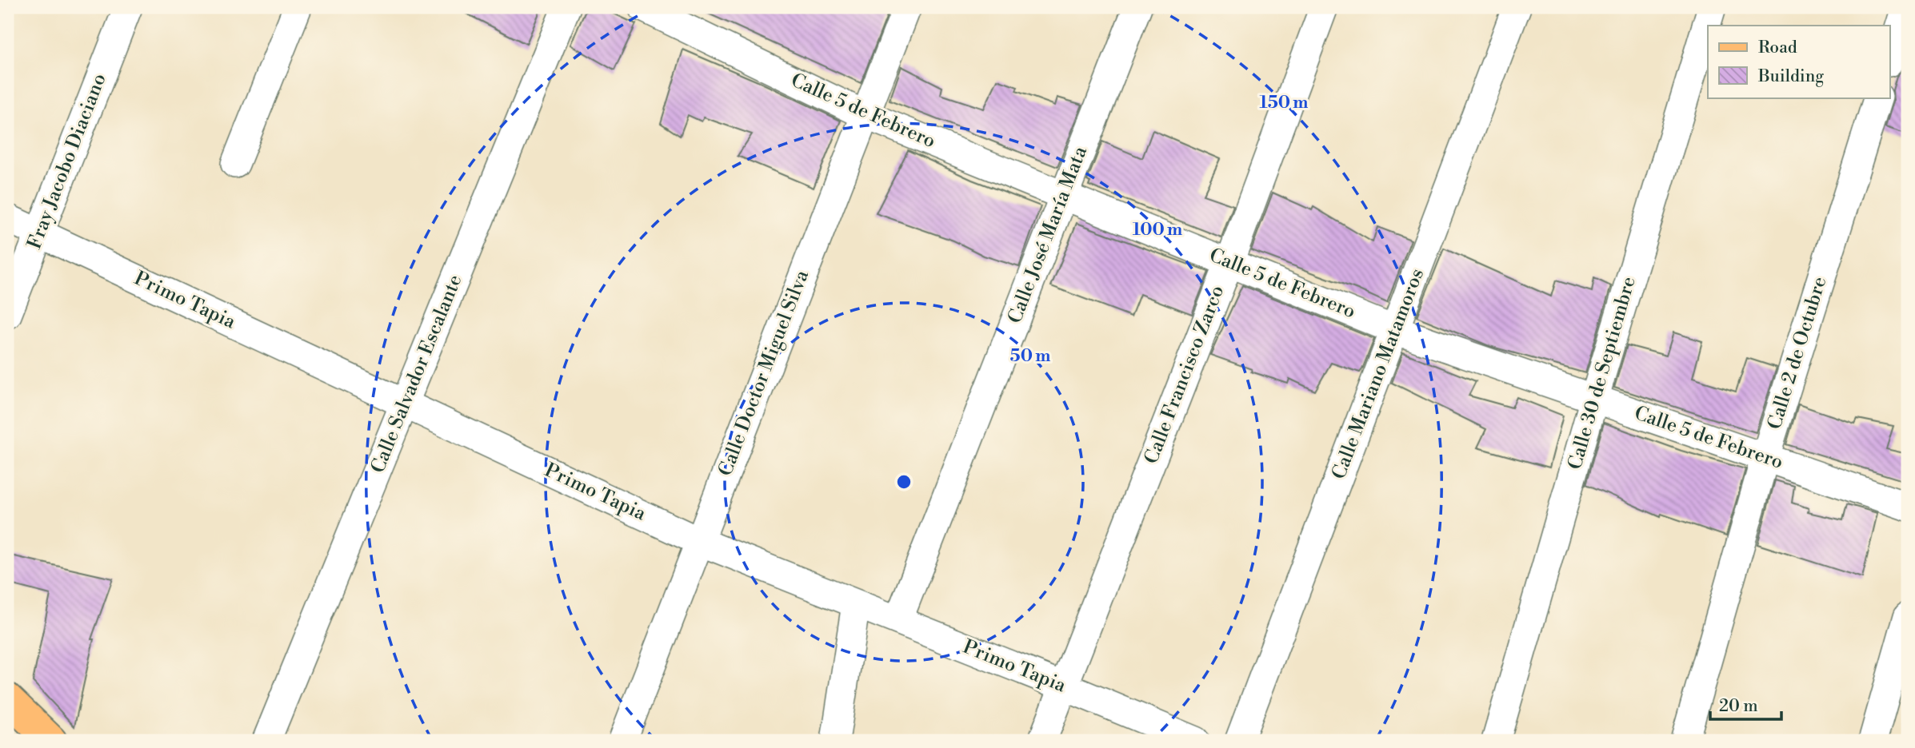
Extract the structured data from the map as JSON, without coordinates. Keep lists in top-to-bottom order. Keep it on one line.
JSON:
{"streets":{"street":["Calle 5 de Febrero","Fray Jacobo Diaciano","Calle José María Mata","Primo Tapia","Calle 2 de Octubre","Calle Doctor Miguel Silva","Calle 30 de Septiembre","Calle Salvador Escalante","Calle Mariano Matamoros","Calle Francisco Zarco"]},"crossings":[["Calle 5 de Febrero","Calle José María Mata"],["Calle 5 de Febrero","Calle 2 de Octubre"],["Calle 5 de Febrero","Calle Doctor Miguel Silva"],["Calle 5 de Febrero","Calle 30 de Septiembre"],["Calle 5 de Febrero","Calle Mariano Matamoros"],["Calle 5 de Febrero","Calle Francisco Zarco"],["Fray Jacobo Diaciano","Primo Tapia"],["Calle José María Mata","Primo Tapia"],["Primo Tapia","Calle Doctor Miguel Silva"],["Primo Tapia","Calle Salvador Escalante"],["Primo Tapia","Calle Francisco Zarco"]],"legend":["Road","Building"],"scale_bar":"20 m","rings":["150 m","100 m","50 m"]}
